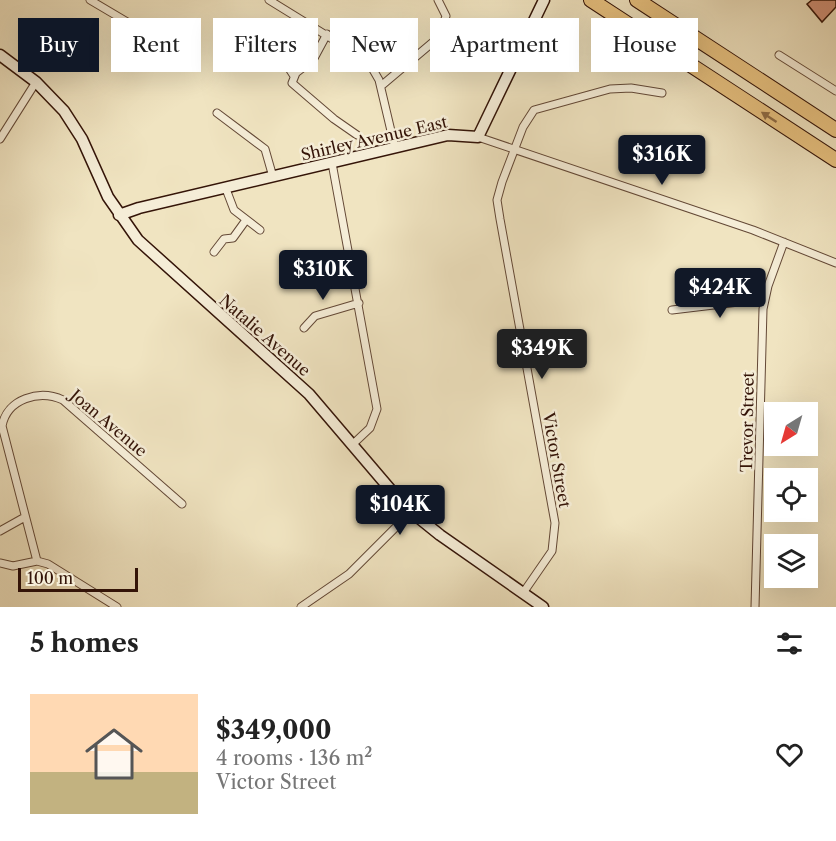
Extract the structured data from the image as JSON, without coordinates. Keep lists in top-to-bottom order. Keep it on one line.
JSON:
{"streets":{"street":["Shirley Avenue East","Natalie Avenue","Trevor Street","Joan Avenue","Victor Street"]},"crossings":[["Shirley Avenue East","Natalie Avenue"],["Shirley Avenue East","Trevor Street"],["Shirley Avenue East","Victor Street"]],"scale_bar":"100 m","north":"bottom left","page":{"chip":["Buy","Rent","Filters","New","Apartment","House"],"price":["$316K","$310K","$424K","$349K","$104K"],"scale":"100 m","heading":"5 homes","list":[{"name":"$349,000","note":"4 rooms · 136 m² · Victor Street"}]}}
